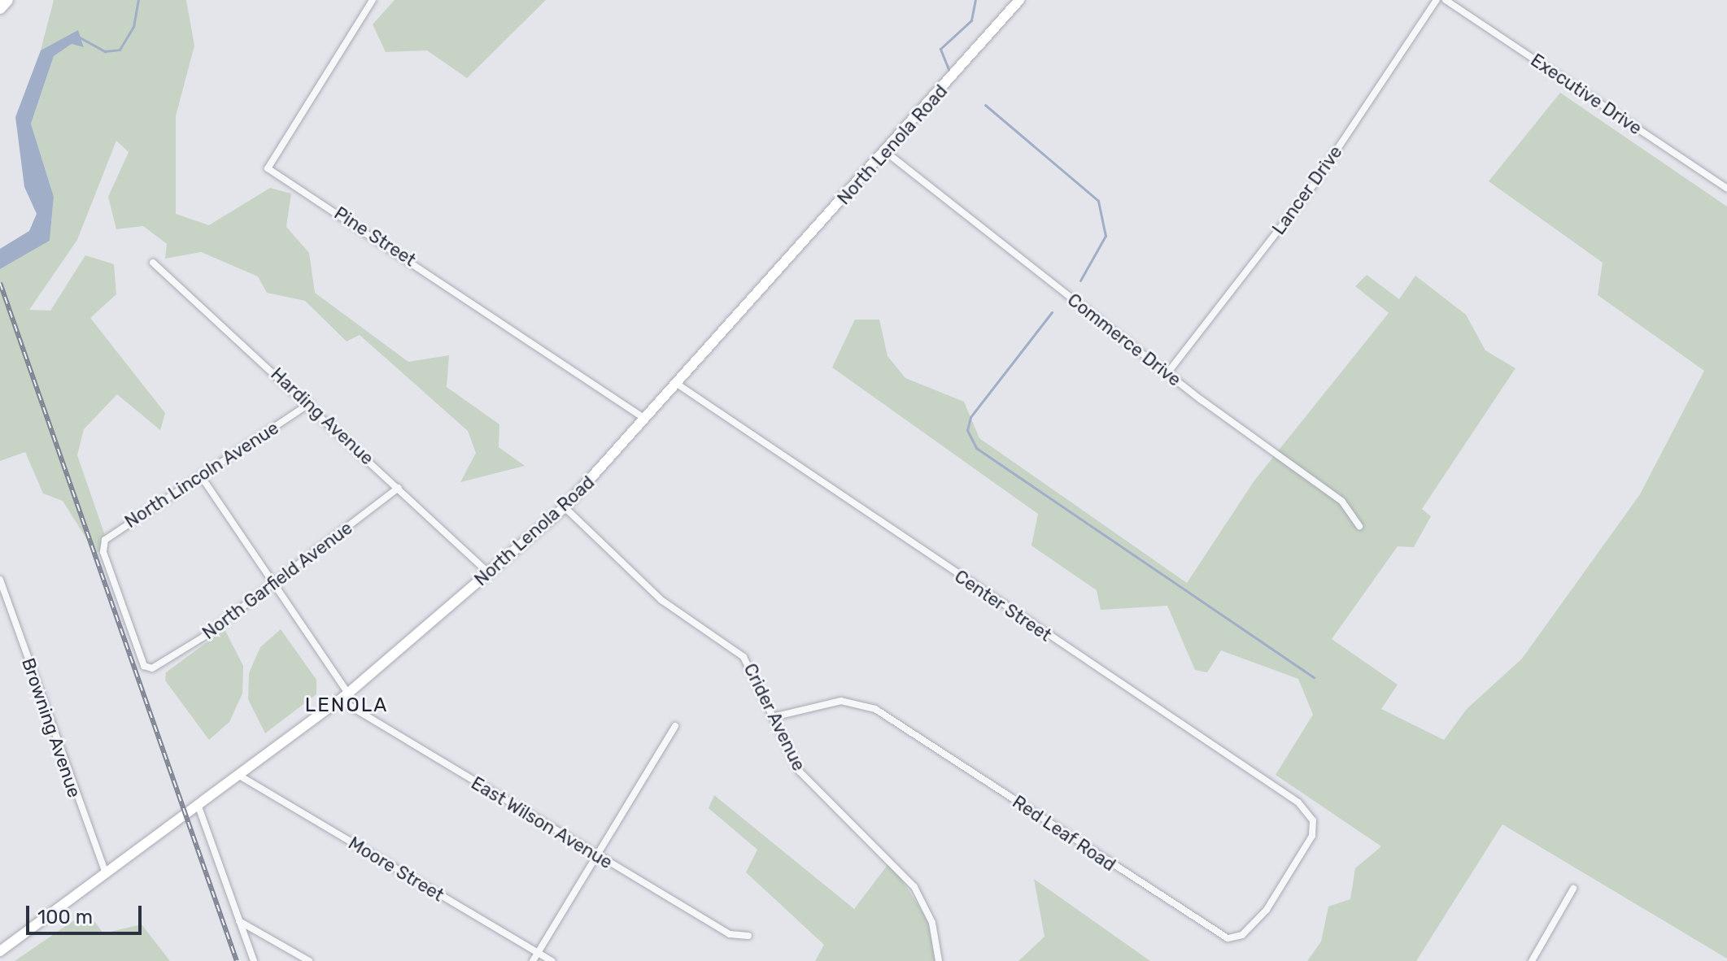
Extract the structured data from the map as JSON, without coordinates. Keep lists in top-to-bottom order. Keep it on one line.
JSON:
{"streets":{"main road":["North Lenola Road"],"street":["Executive Drive","Lancer Drive","Pine Street","Commerce Drive","Harding Avenue","North Lincoln Avenue","North Garfield Avenue","Center Street","Crider Avenue","Browning Avenue","East Wilson Avenue","Red Leaf Road","Moore Street"]},"crossings":[["North Lenola Road","Pine Street"],["North Lenola Road","Commerce Drive"],["North Lenola Road","Harding Avenue"],["North Lenola Road","Center Street"],["North Lenola Road","Crider Avenue"],["North Lenola Road","Browning Avenue"],["North Lenola Road","East Wilson Avenue"],["North Lenola Road","Moore Street"],["Lancer Drive","Commerce Drive"],["Harding Avenue","North Lincoln Avenue"],["Harding Avenue","North Garfield Avenue"],["North Lincoln Avenue","North Garfield Avenue"],["Center Street","Red Leaf Road"],["Crider Avenue","Red Leaf Road"]],"districts":["LENOLA"],"scale_bar":"100 m"}
